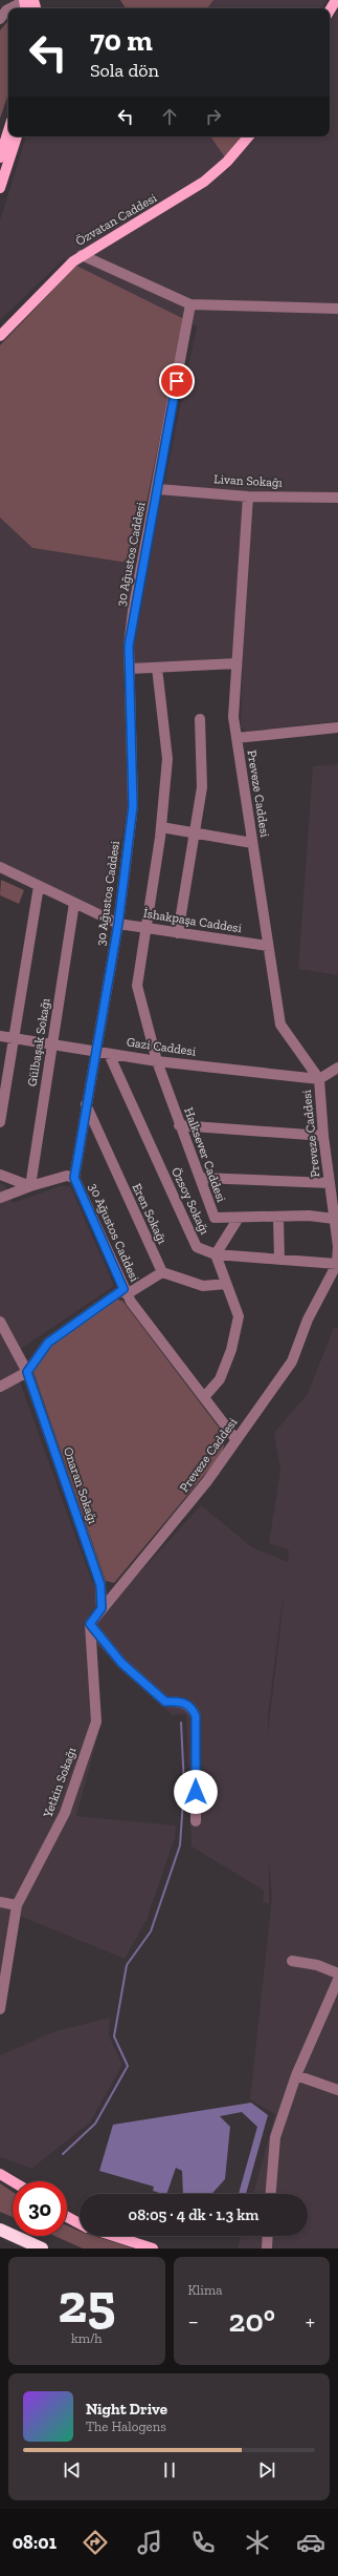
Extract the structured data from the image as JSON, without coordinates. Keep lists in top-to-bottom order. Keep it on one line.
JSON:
{"streets":{"main road":["Özvatan Caddesi"],"street":["Livan Sokağı","30 Ağustos Caddesi","Preveze Caddesi","İshakpaşa Caddesi","Gülbaşak Sokağı","Gazi Caddesi","Halksever Caddesi","Özsoy Sokağı","Eren Sokağı","Onaran Sokağı","Yetkin Sokağı"]},"crossings":[["Livan Sokağı","30 Ağustos Caddesi"],["Livan Sokağı","Preveze Caddesi"],["30 Ağustos Caddesi","Preveze Caddesi"],["30 Ağustos Caddesi","İshakpaşa Caddesi"],["30 Ağustos Caddesi","Gazi Caddesi"],["30 Ağustos Caddesi","Eren Sokağı"],["Preveze Caddesi","İshakpaşa Caddesi"],["Preveze Caddesi","Gazi Caddesi"],["Preveze Caddesi","Halksever Caddesi"],["Preveze Caddesi","Özsoy Sokağı"],["Preveze Caddesi","Onaran Sokağı"],["İshakpaşa Caddesi","Gülbaşak Sokağı"],["İshakpaşa Caddesi","Halksever Caddesi"],["Gülbaşak Sokağı","Gazi Caddesi"],["Gazi Caddesi","Halksever Caddesi"],["Gazi Caddesi","Özsoy Sokağı"]],"page":{"turn":["70 m","Sola dön"],"limit":"30","trip":"08:05 · 4 dk · 1.3 km","tile":[["25","km/h"],"Klima"],"heat":["−","20°","+"],"song":["Night Drive","The Halogens"],"tabs":"08:01"}}
